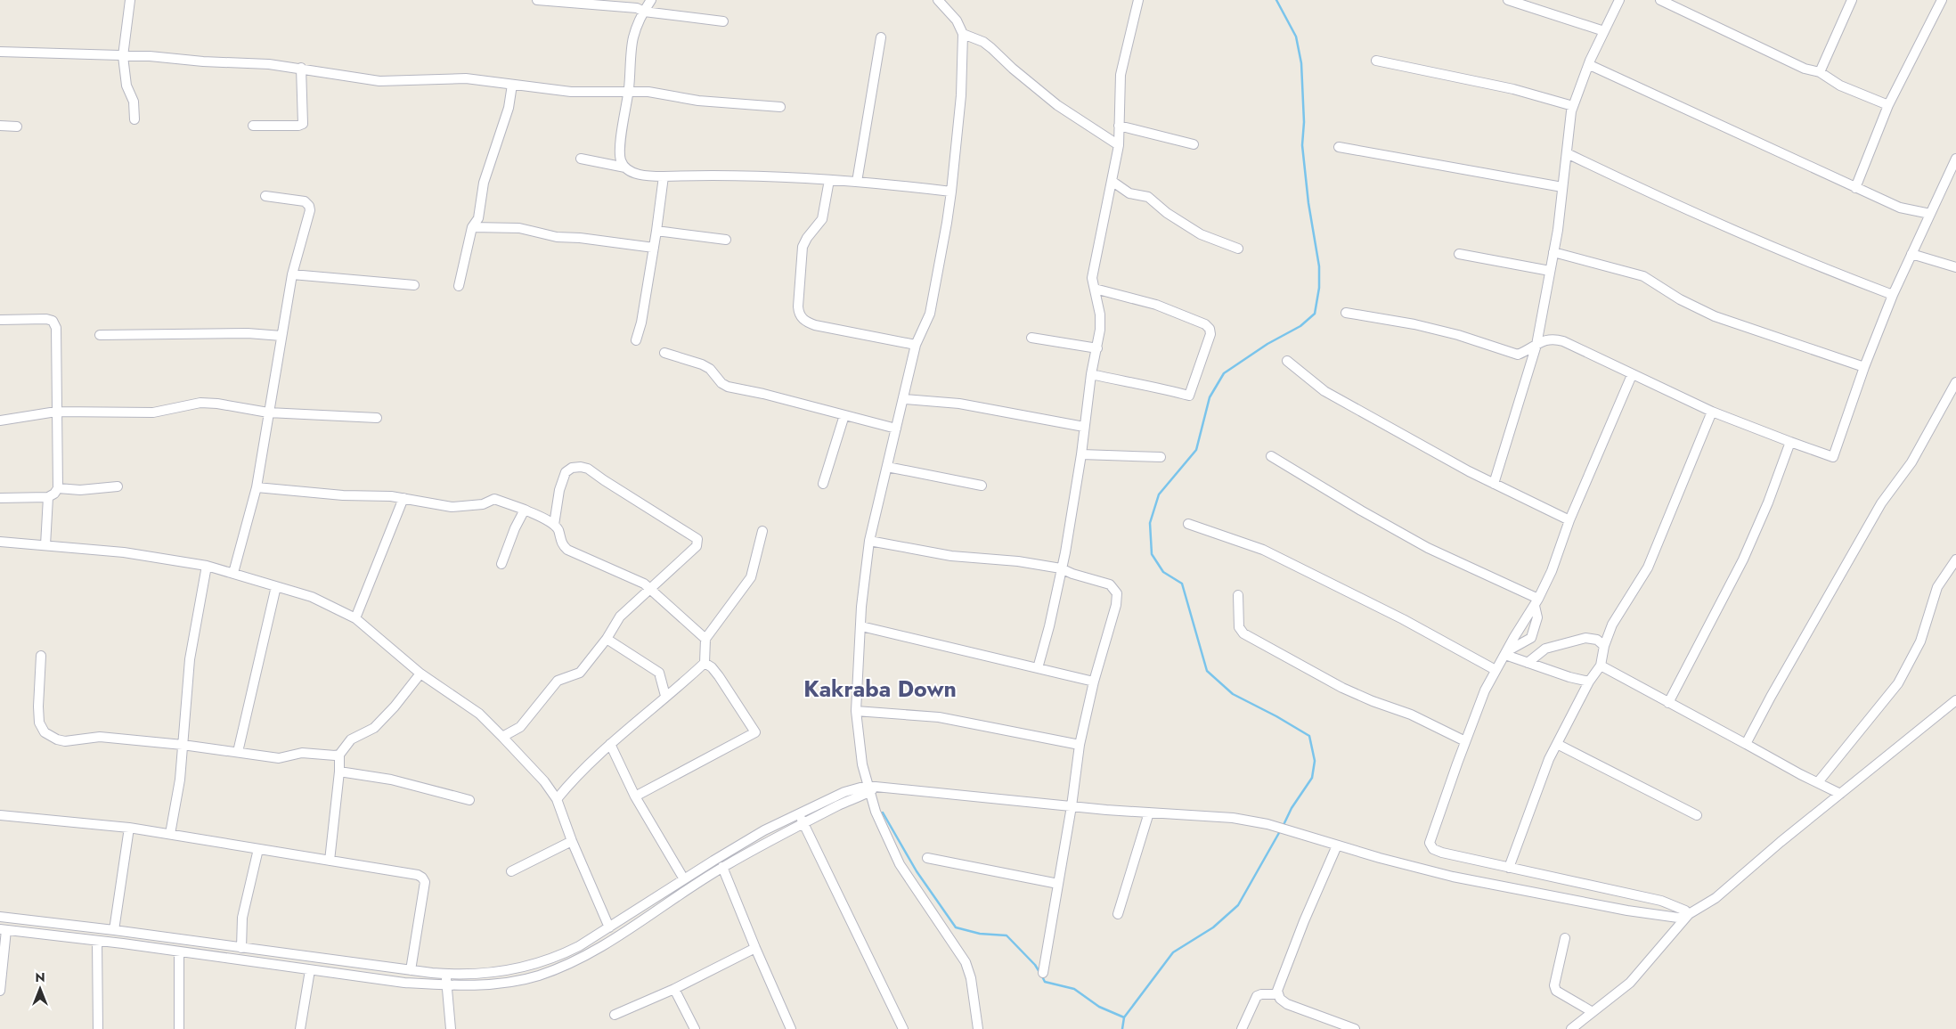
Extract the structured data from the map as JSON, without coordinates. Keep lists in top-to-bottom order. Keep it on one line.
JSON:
{"districts":["Kakraba Down"],"north":"top"}
